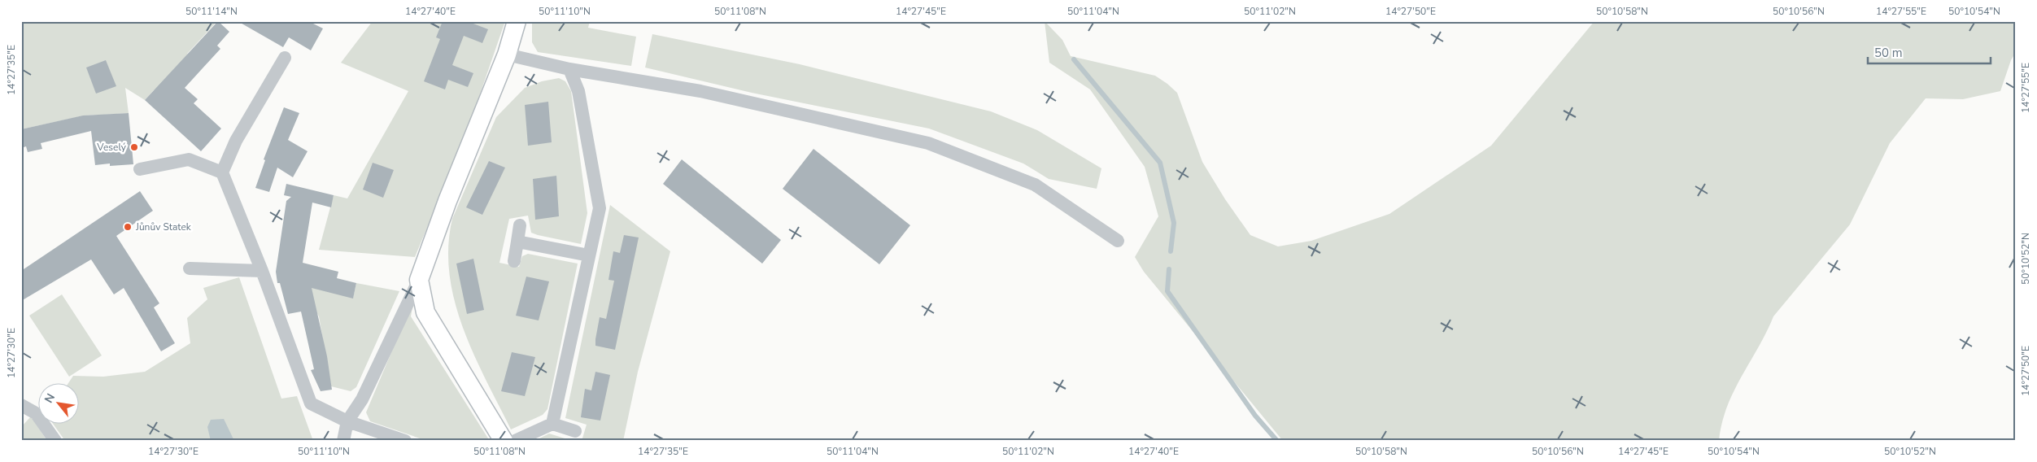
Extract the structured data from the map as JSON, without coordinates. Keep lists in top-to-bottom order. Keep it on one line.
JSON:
{"places":["Veselý","Jůnův Statek"],"scale_bar":"50 m","north":"top left","coordinates":["50°11'14\"N","14°27'40\"E","50°11'10\"N","50°11'08\"N","14°27'45\"E","50°11'04\"N","50°11'02\"N","14°27'50\"E","50°10'58\"N","50°10'56\"N","14°27'55\"E","50°10'54\"N","14°27'35\"E","50°10'52\"N","14°27'30\"E"]}
